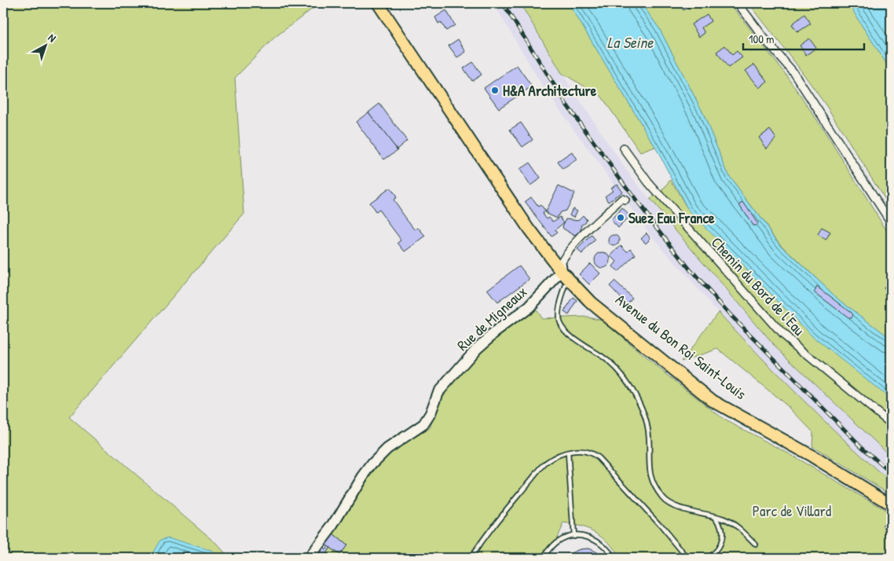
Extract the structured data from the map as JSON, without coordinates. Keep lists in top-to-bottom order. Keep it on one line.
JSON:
{"streets":{"main road":["Avenue du Bon Roi Saint-Louis"],"street":["Chemin du Bord de l'Eau","Rue de Migneaux"]},"crossings":[["Rue de Migneaux","Avenue du Bon Roi Saint-Louis"]],"water":["La Seine"],"parks":["Parc de Villard"],"places":["H&A Architecture","Suez Eau France"],"scale_bar":"100 m","north":"top right"}
